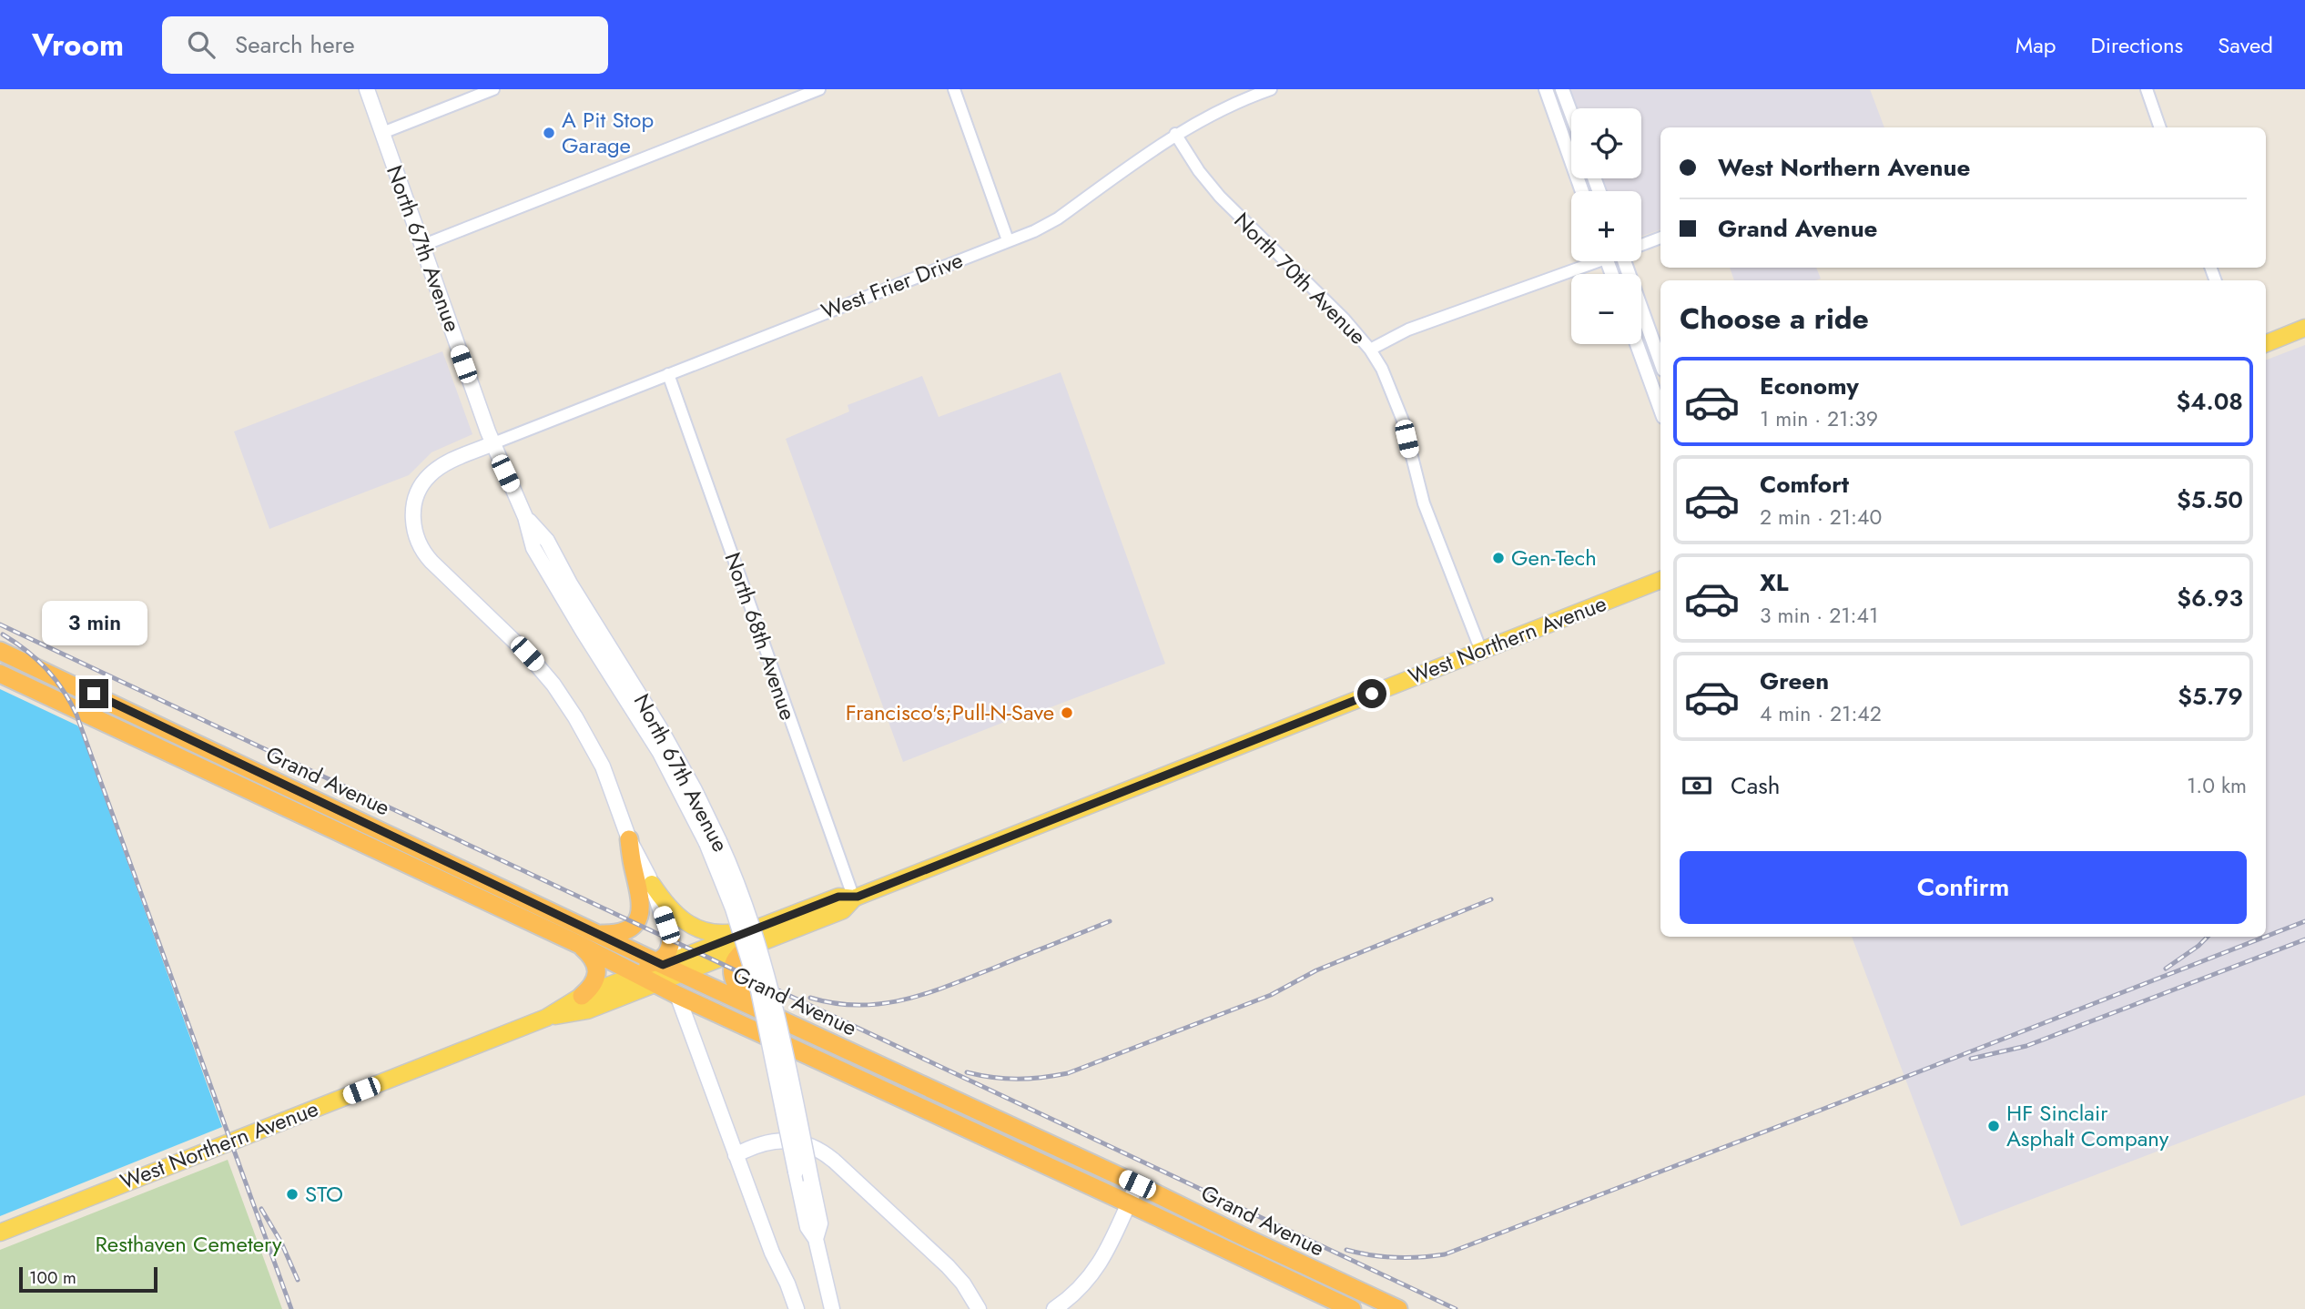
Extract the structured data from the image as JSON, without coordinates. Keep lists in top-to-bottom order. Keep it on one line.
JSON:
{"streets":{"highway":["Grand Avenue"],"main road":["North 67th Avenue","West Northern Avenue"],"street":["North 70th Avenue","West Frier Drive","North 68th Avenue"]},"crossings":[["North 67th Avenue","West Frier Drive"],["North 70th Avenue","West Frier Drive"],["North 70th Avenue","West Northern Avenue"],["West Frier Drive","North 68th Avenue"],["North 68th Avenue","West Northern Avenue"],["West Northern Avenue","Grand Avenue"]],"parks":["Resthaven Cemetery"],"places":["A Pit Stop Garage","Gen-Tech","Francisco's;Pull-N-Save","HF Sinclair Asphalt Company","STO"],"scale_bar":"100 m","page":{"header":"Vroom","search":"Search here","nav":["Map","Directions","Saved"],"map_buttons":["+","−"],"banner":["West Northern Avenue","Grand Avenue"],"heading":"Choose a ride","list":[{"name":"Economy","note":"1 min · 21:39","value":"$4.08"},{"name":"Comfort","note":"2 min · 21:40","value":"$5.50"},{"name":"XL","note":"3 min · 21:41","value":"$6.93"},{"name":"Green","note":"4 min · 21:42","value":"$5.79"}],"bubble":"3 min","pay":["Cash","1.0 km"],"buttons":"Confirm","scale":"100 m"}}
